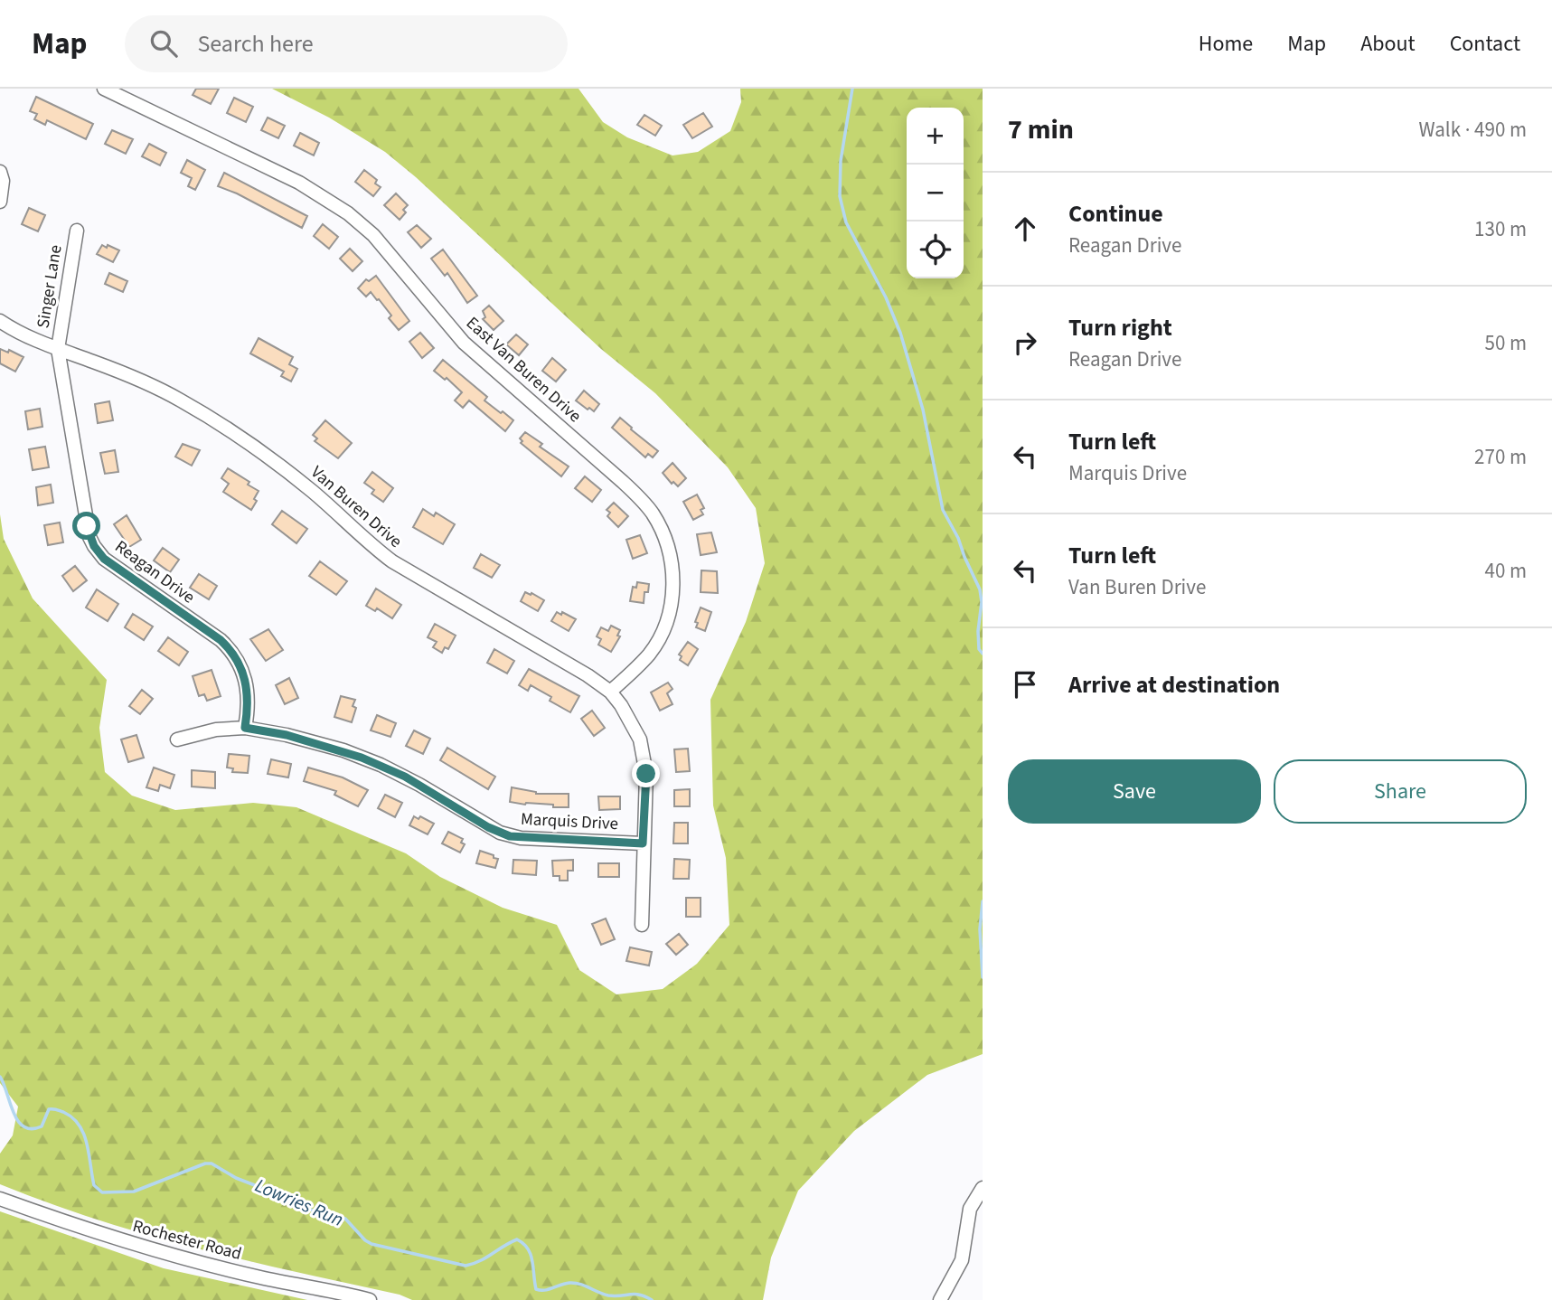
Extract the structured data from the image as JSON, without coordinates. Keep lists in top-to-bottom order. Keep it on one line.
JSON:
{"streets":{"street":["Singer Lane","East Van Buren Drive","Van Buren Drive","Reagan Drive","Marquis Drive","Rochester Road"]},"crossings":[["Singer Lane","Van Buren Drive"],["Singer Lane","Reagan Drive"],["East Van Buren Drive","Van Buren Drive"],["Van Buren Drive","Reagan Drive"],["Van Buren Drive","Marquis Drive"],["Reagan Drive","Marquis Drive"]],"water":["Lowries Run"],"page":{"header":"Map","search":"Search here","nav":["Home","Map","About","Contact"],"heading":["7 min","Walk · 490 m"],"map_buttons":["+","−"],"list":[["Continue","Reagan Drive","130 m"],["Turn right","Reagan Drive","50 m"],["Turn left","Marquis Drive","270 m"],["Turn left","Van Buren Drive","40 m"],"Arrive at destination"],"buttons":["Save","Share"]}}
